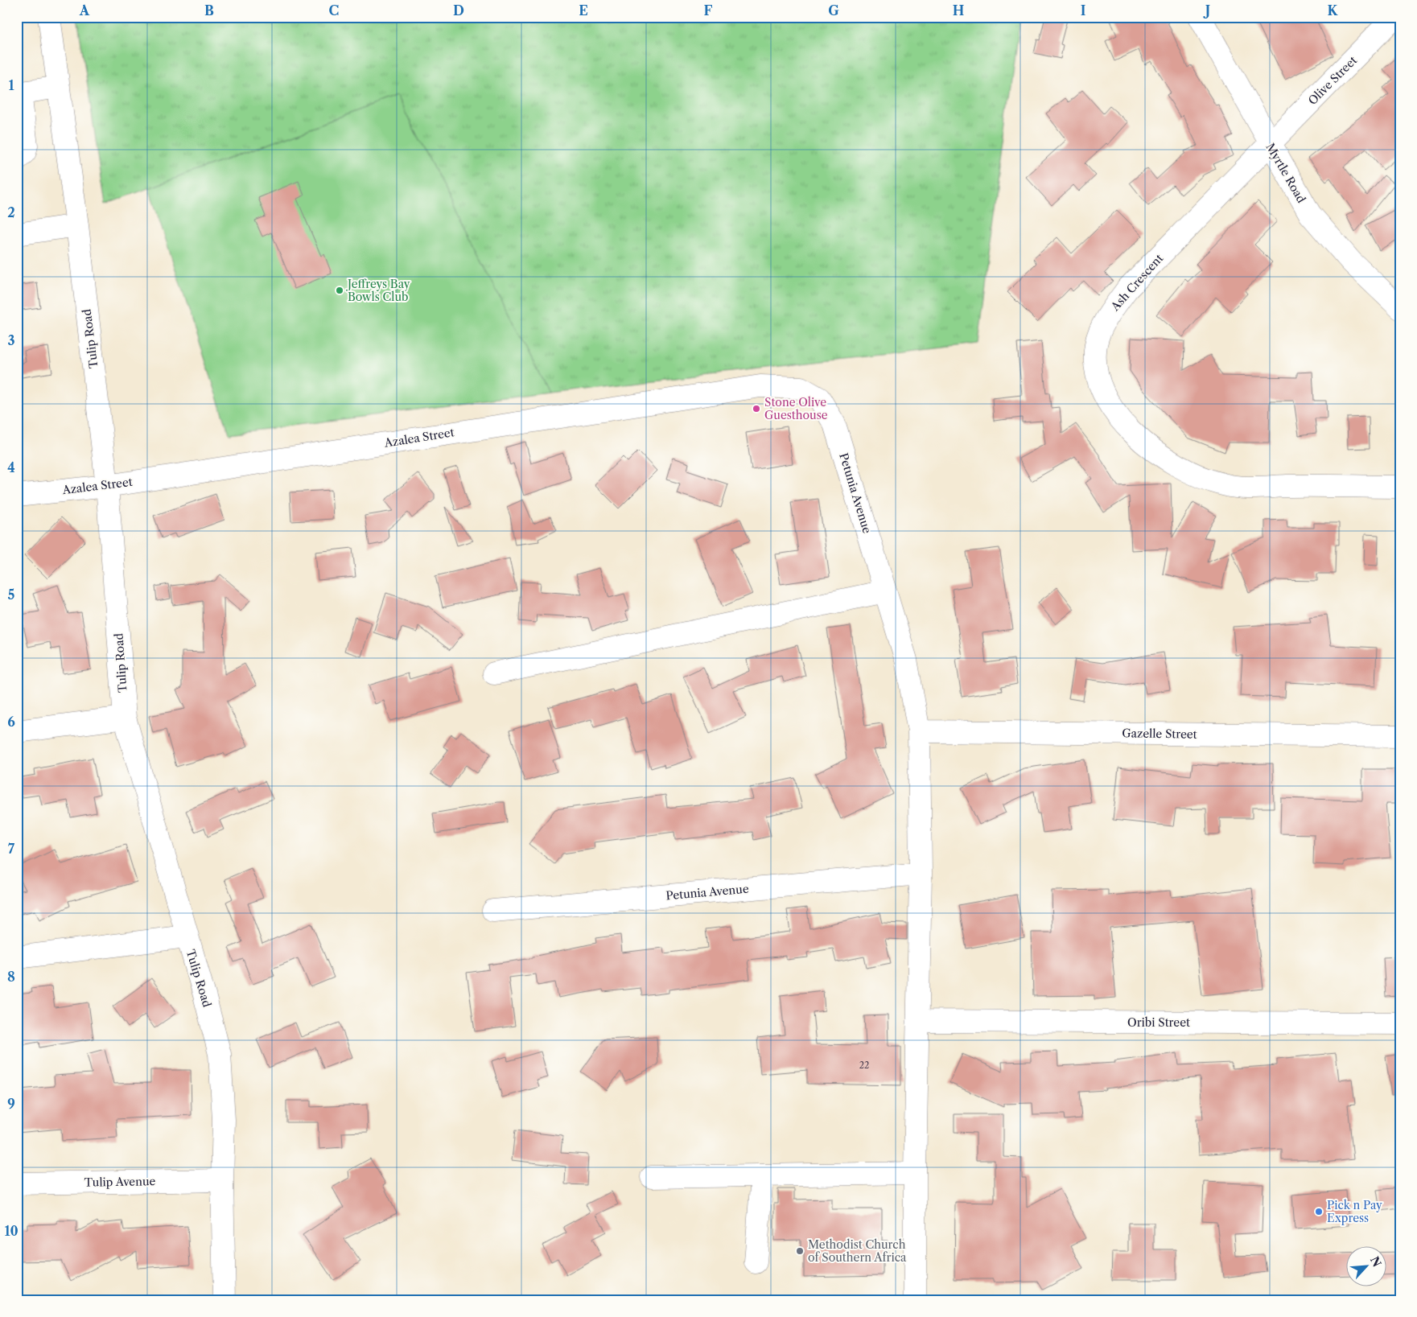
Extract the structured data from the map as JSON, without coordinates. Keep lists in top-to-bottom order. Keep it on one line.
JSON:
{"streets":{"street":["Olive Street","Myrtle Road","Ash Crescent","Tulip Road","Azalea Street","Petunia Avenue","Gazelle Street","Oribi Street","Tulip Avenue"]},"crossings":[["Olive Street","Myrtle Road"],["Olive Street","Ash Crescent"],["Myrtle Road","Ash Crescent"],["Tulip Road","Azalea Street"],["Tulip Road","Tulip Avenue"],["Azalea Street","Petunia Avenue"],["Petunia Avenue","Gazelle Street"],["Petunia Avenue","Oribi Street"]],"places":["Jeffreys Bay Bowls Club","Stone Olive Guesthouse","Pick n Pay Express","Methodist Church of Southern Africa"],"house_numbers":["22"],"north":"top right","grid":{"columns":["A","B","C","D","E","F","G","H","I","J","K"],"rows":["1","2","3","4","5","6","7","8","9","10"]}}
